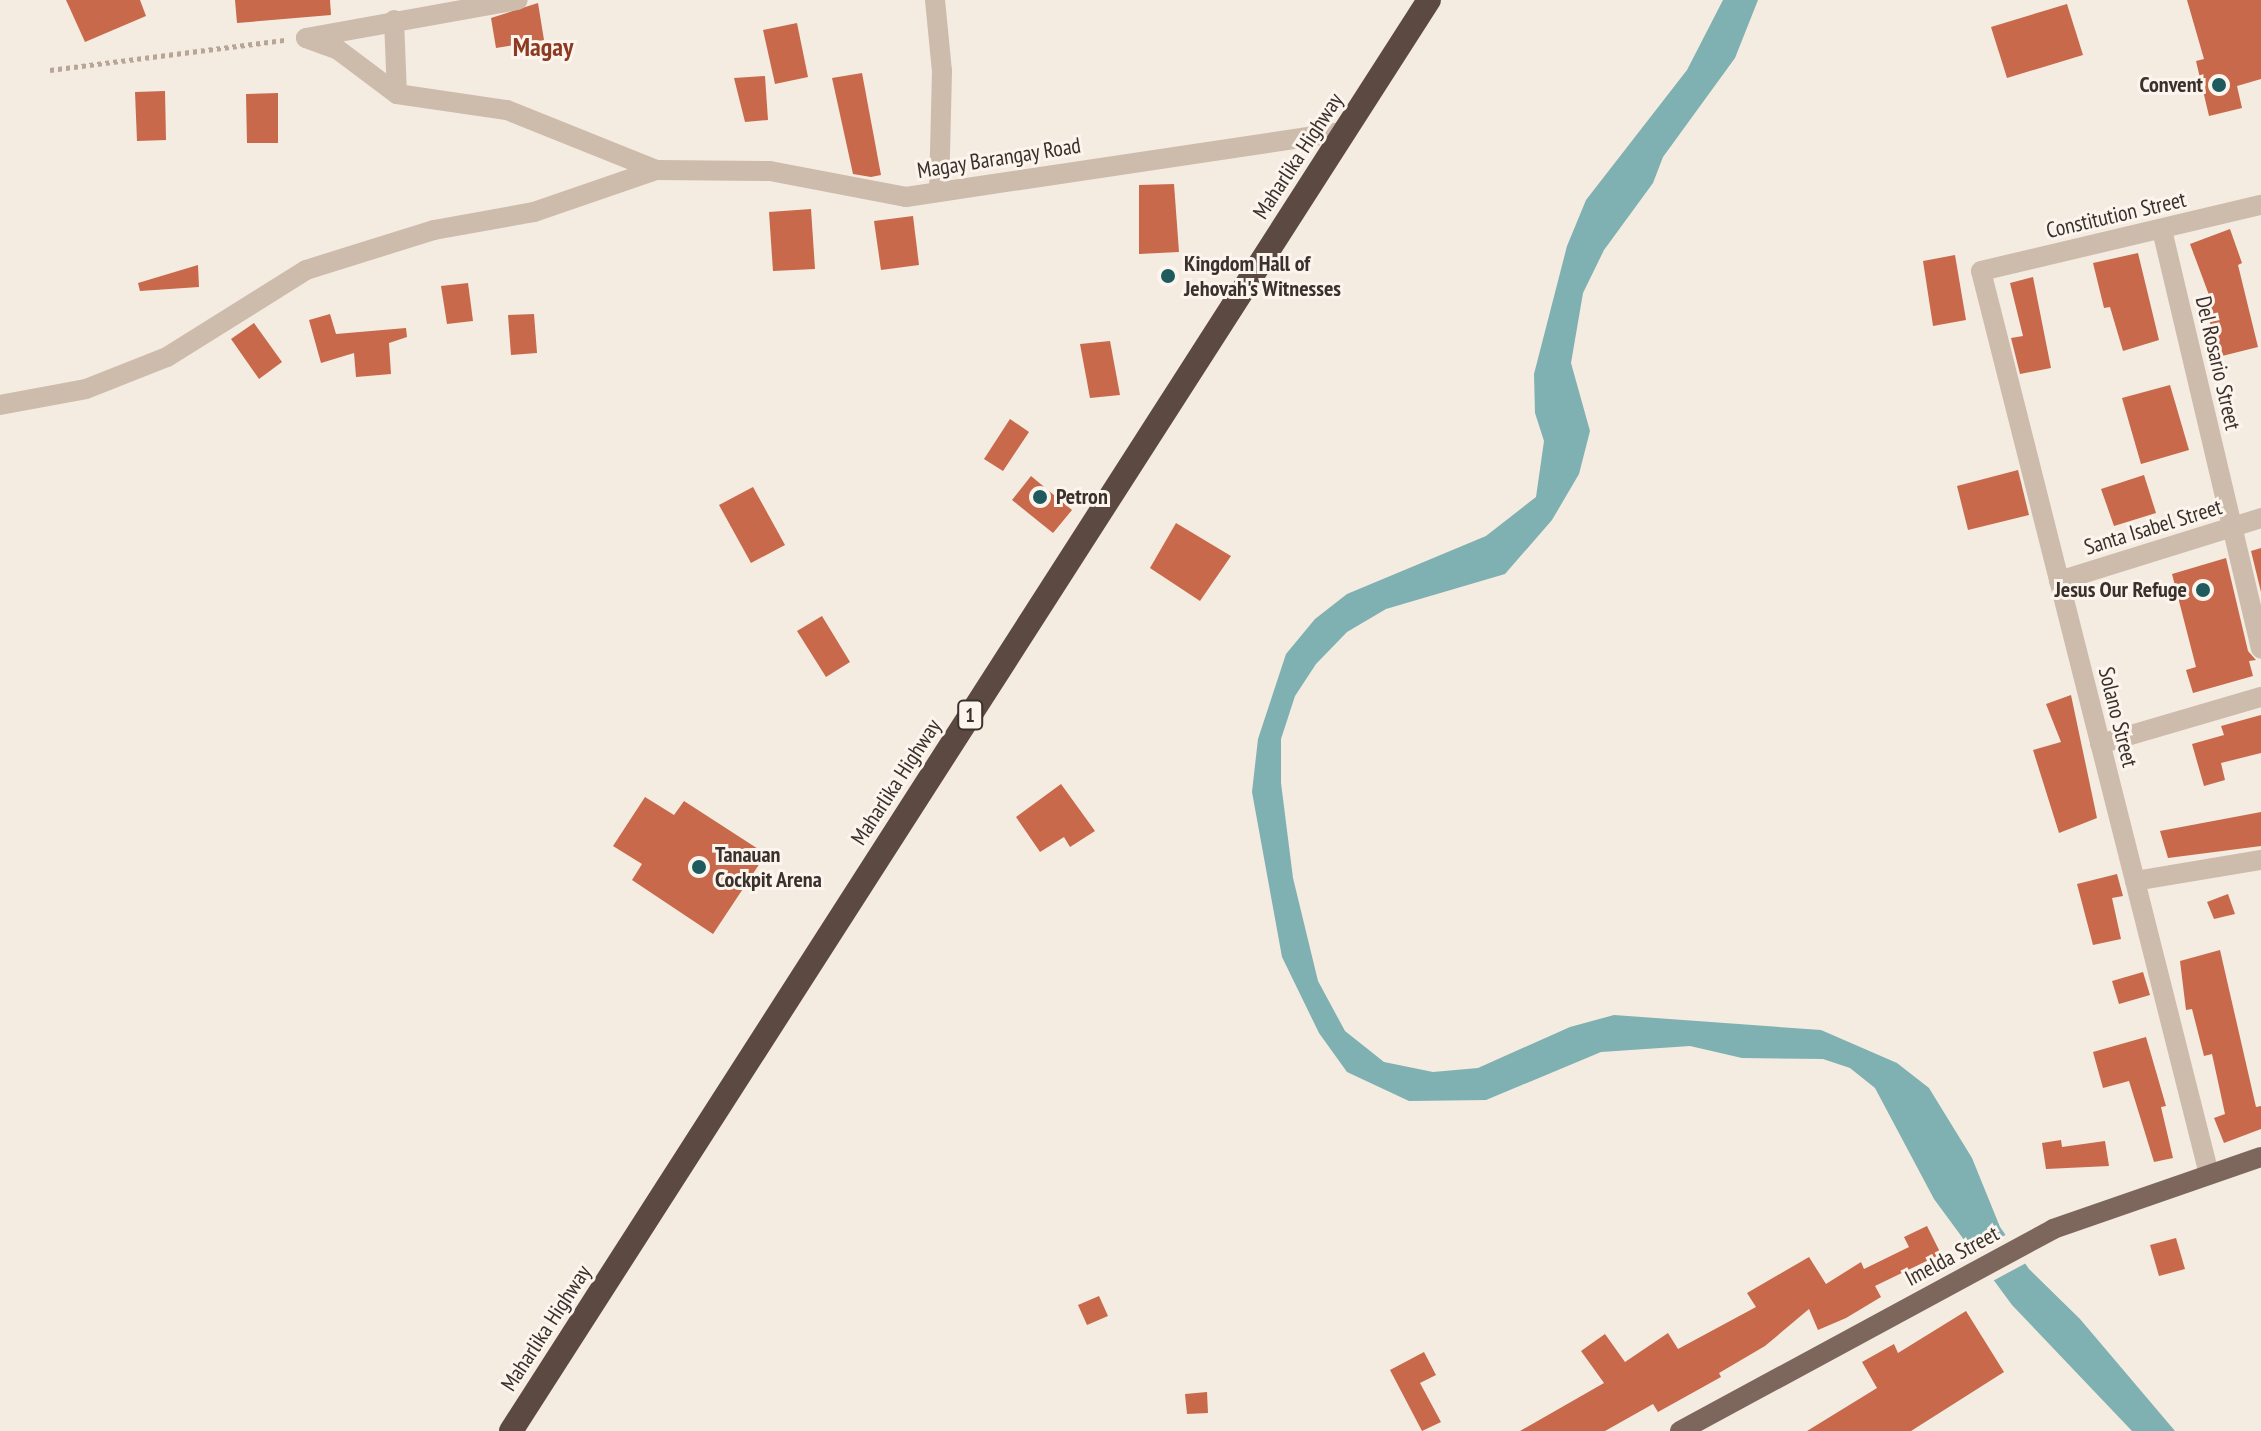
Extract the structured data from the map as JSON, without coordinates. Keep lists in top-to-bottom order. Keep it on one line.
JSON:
{"streets":{"highway":["Maharlika Highway","1"],"main road":["Imelda Street"],"street":["Magay Barangay Road","Constitution Street","Del Rosario Street","Santa Isabel Street","Solano Street"]},"crossings":[["Maharlika Highway","Magay Barangay Road"],["Constitution Street","Del Rosario Street"],["Constitution Street","Solano Street"],["Del Rosario Street","Santa Isabel Street"],["Santa Isabel Street","Solano Street"],["Solano Street","Imelda Street"]],"districts":["Magay"],"places":["Convent","Kingdom Hall of Jehovah's Witnesses","Petron","Jesus Our Refuge","Tanauan Cockpit Arena"]}
